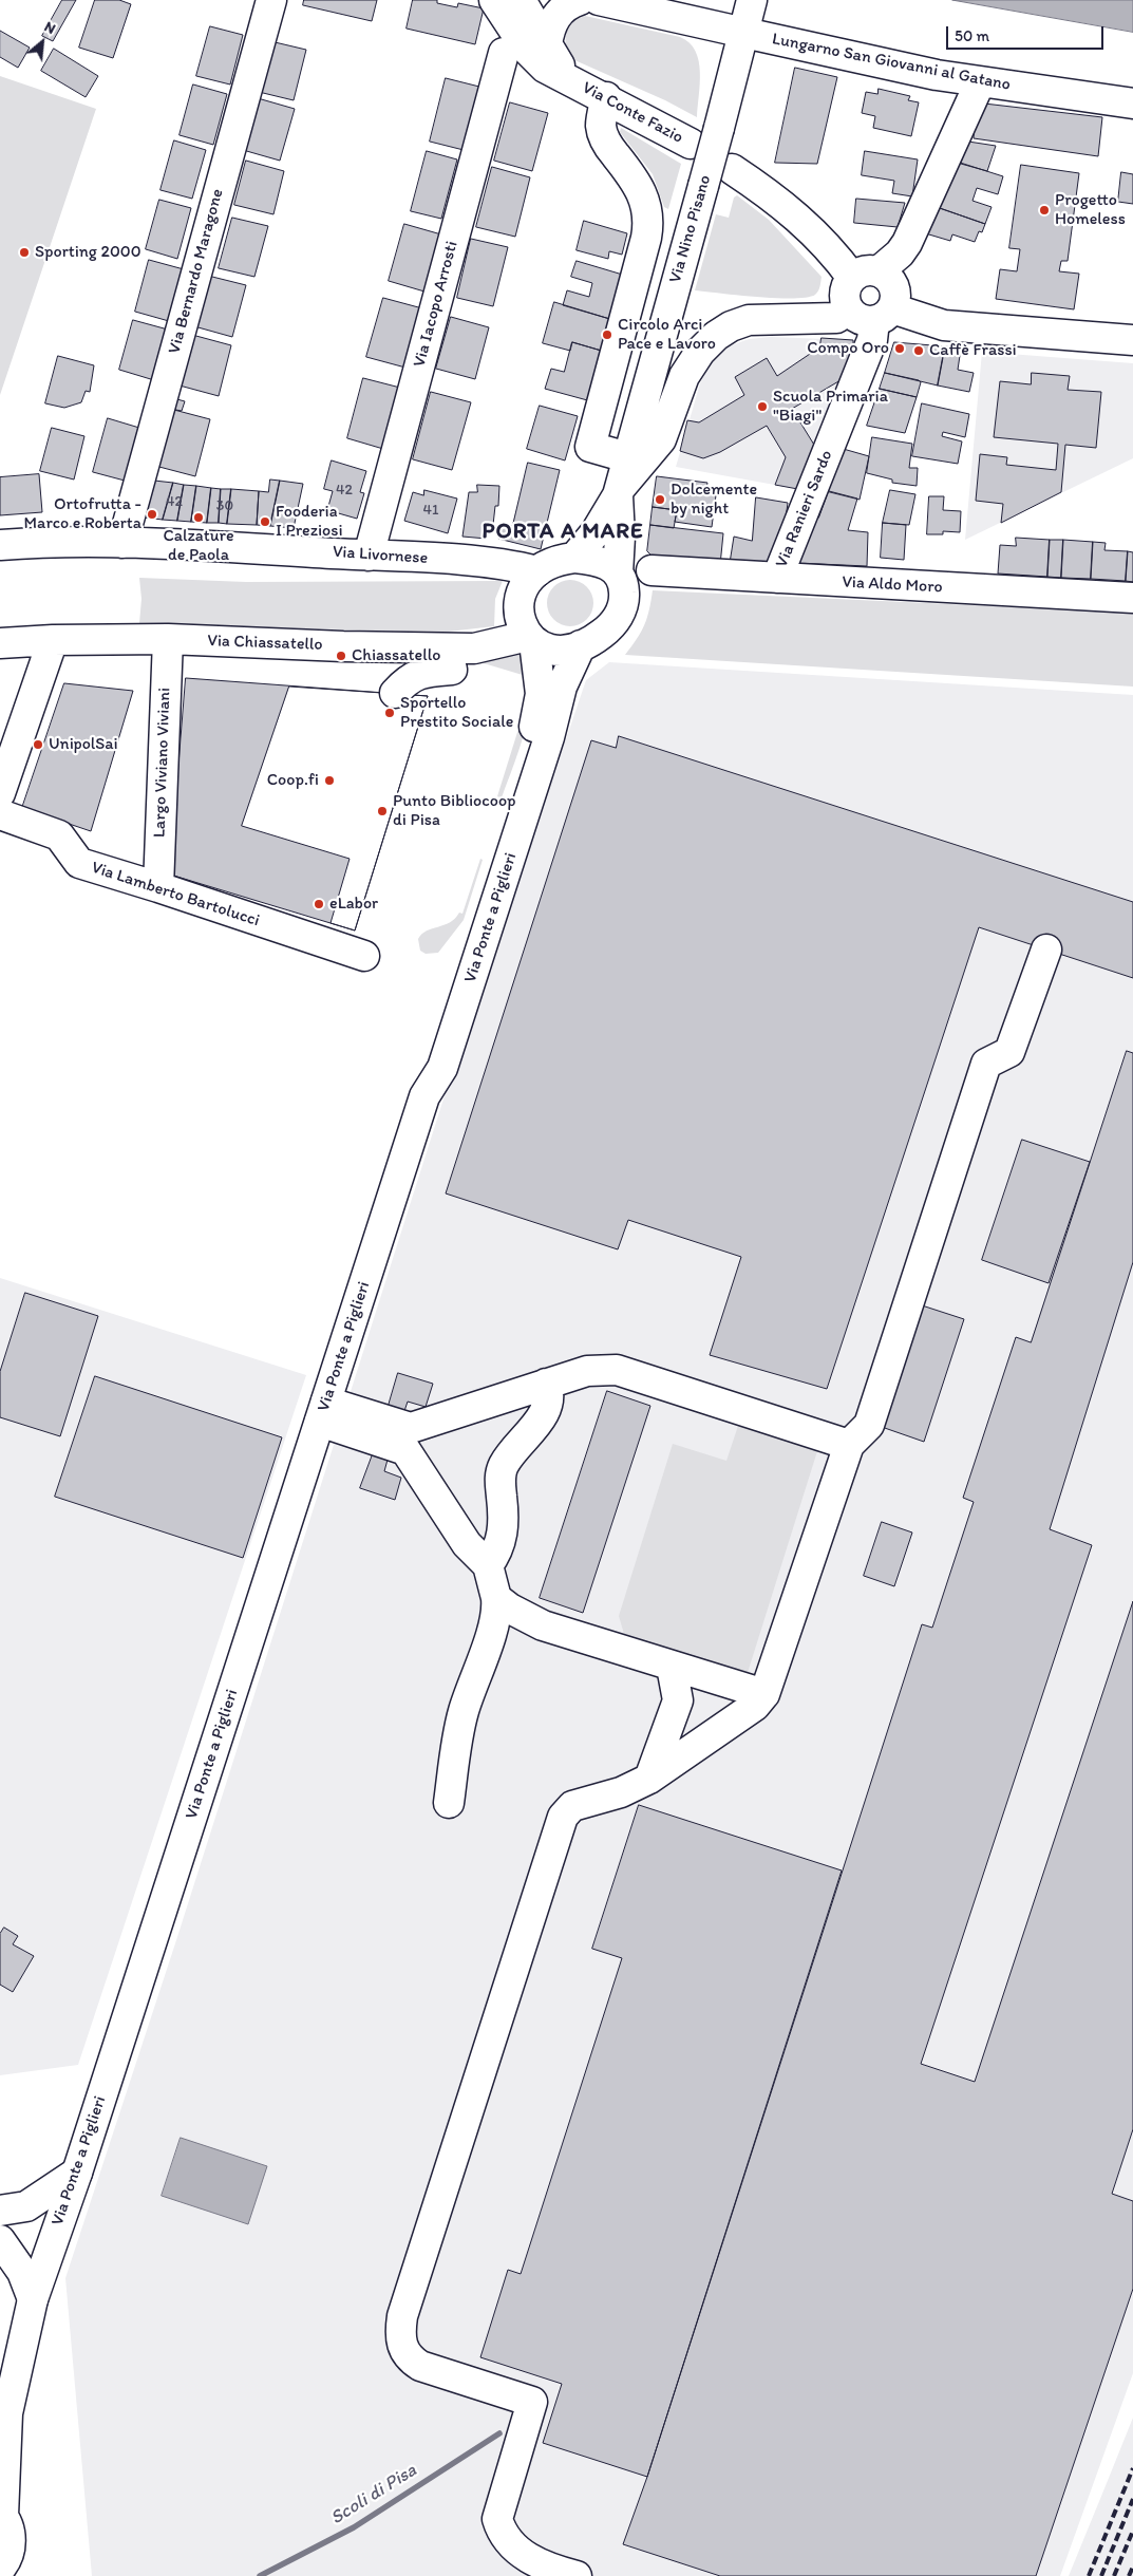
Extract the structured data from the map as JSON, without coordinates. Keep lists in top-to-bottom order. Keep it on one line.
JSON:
{"streets":{"street":["Lungarno San Giovanni al Gatano","Via Conte Fazio","Via Nino Pisano","Via Bernardo Maragone","Via Iacopo Arrosti","Via Ranieri Sardo","Via Livornese","Via Aldo Moro","Via Chiassatello","Largo Viviano Viviani","Via Lamberto Bartolucci","Via Ponte a Piglieri"]},"crossings":[["Lungarno San Giovanni al Gatano","Via Nino Pisano"],["Via Nino Pisano","Via Livornese"],["Via Nino Pisano","Via Chiassatello"],["Via Nino Pisano","Via Ponte a Piglieri"],["Via Bernardo Maragone","Via Livornese"],["Via Iacopo Arrosti","Via Livornese"],["Via Ranieri Sardo","Via Aldo Moro"],["Via Livornese","Via Chiassatello"],["Via Livornese","Via Ponte a Piglieri"],["Via Chiassatello","Largo Viviano Viviani"],["Via Chiassatello","Via Ponte a Piglieri"],["Largo Viviano Viviani","Via Lamberto Bartolucci"]],"districts":["PORTA A MARE"],"water":["Scoli di Pisa"],"places":["Progetto Homeless","Sporting 2000","Circolo Arci Pace e Lavoro","Compo Oro","Caffè Frassi","Scuola Primaria \"Biagi\"","Dolcemente by night","Ortofrutta - Marco e Roberta","Calzature de Paola","Fooderia I Preziosi","Chiassatello","Sportello Prestito Sociale","UnipolSai","Coop.fi","Punto Bibliocoop di Pisa","eLabor"],"house_numbers":["42","42","30","41"],"scale_bar":"50 m","north":"top right"}
